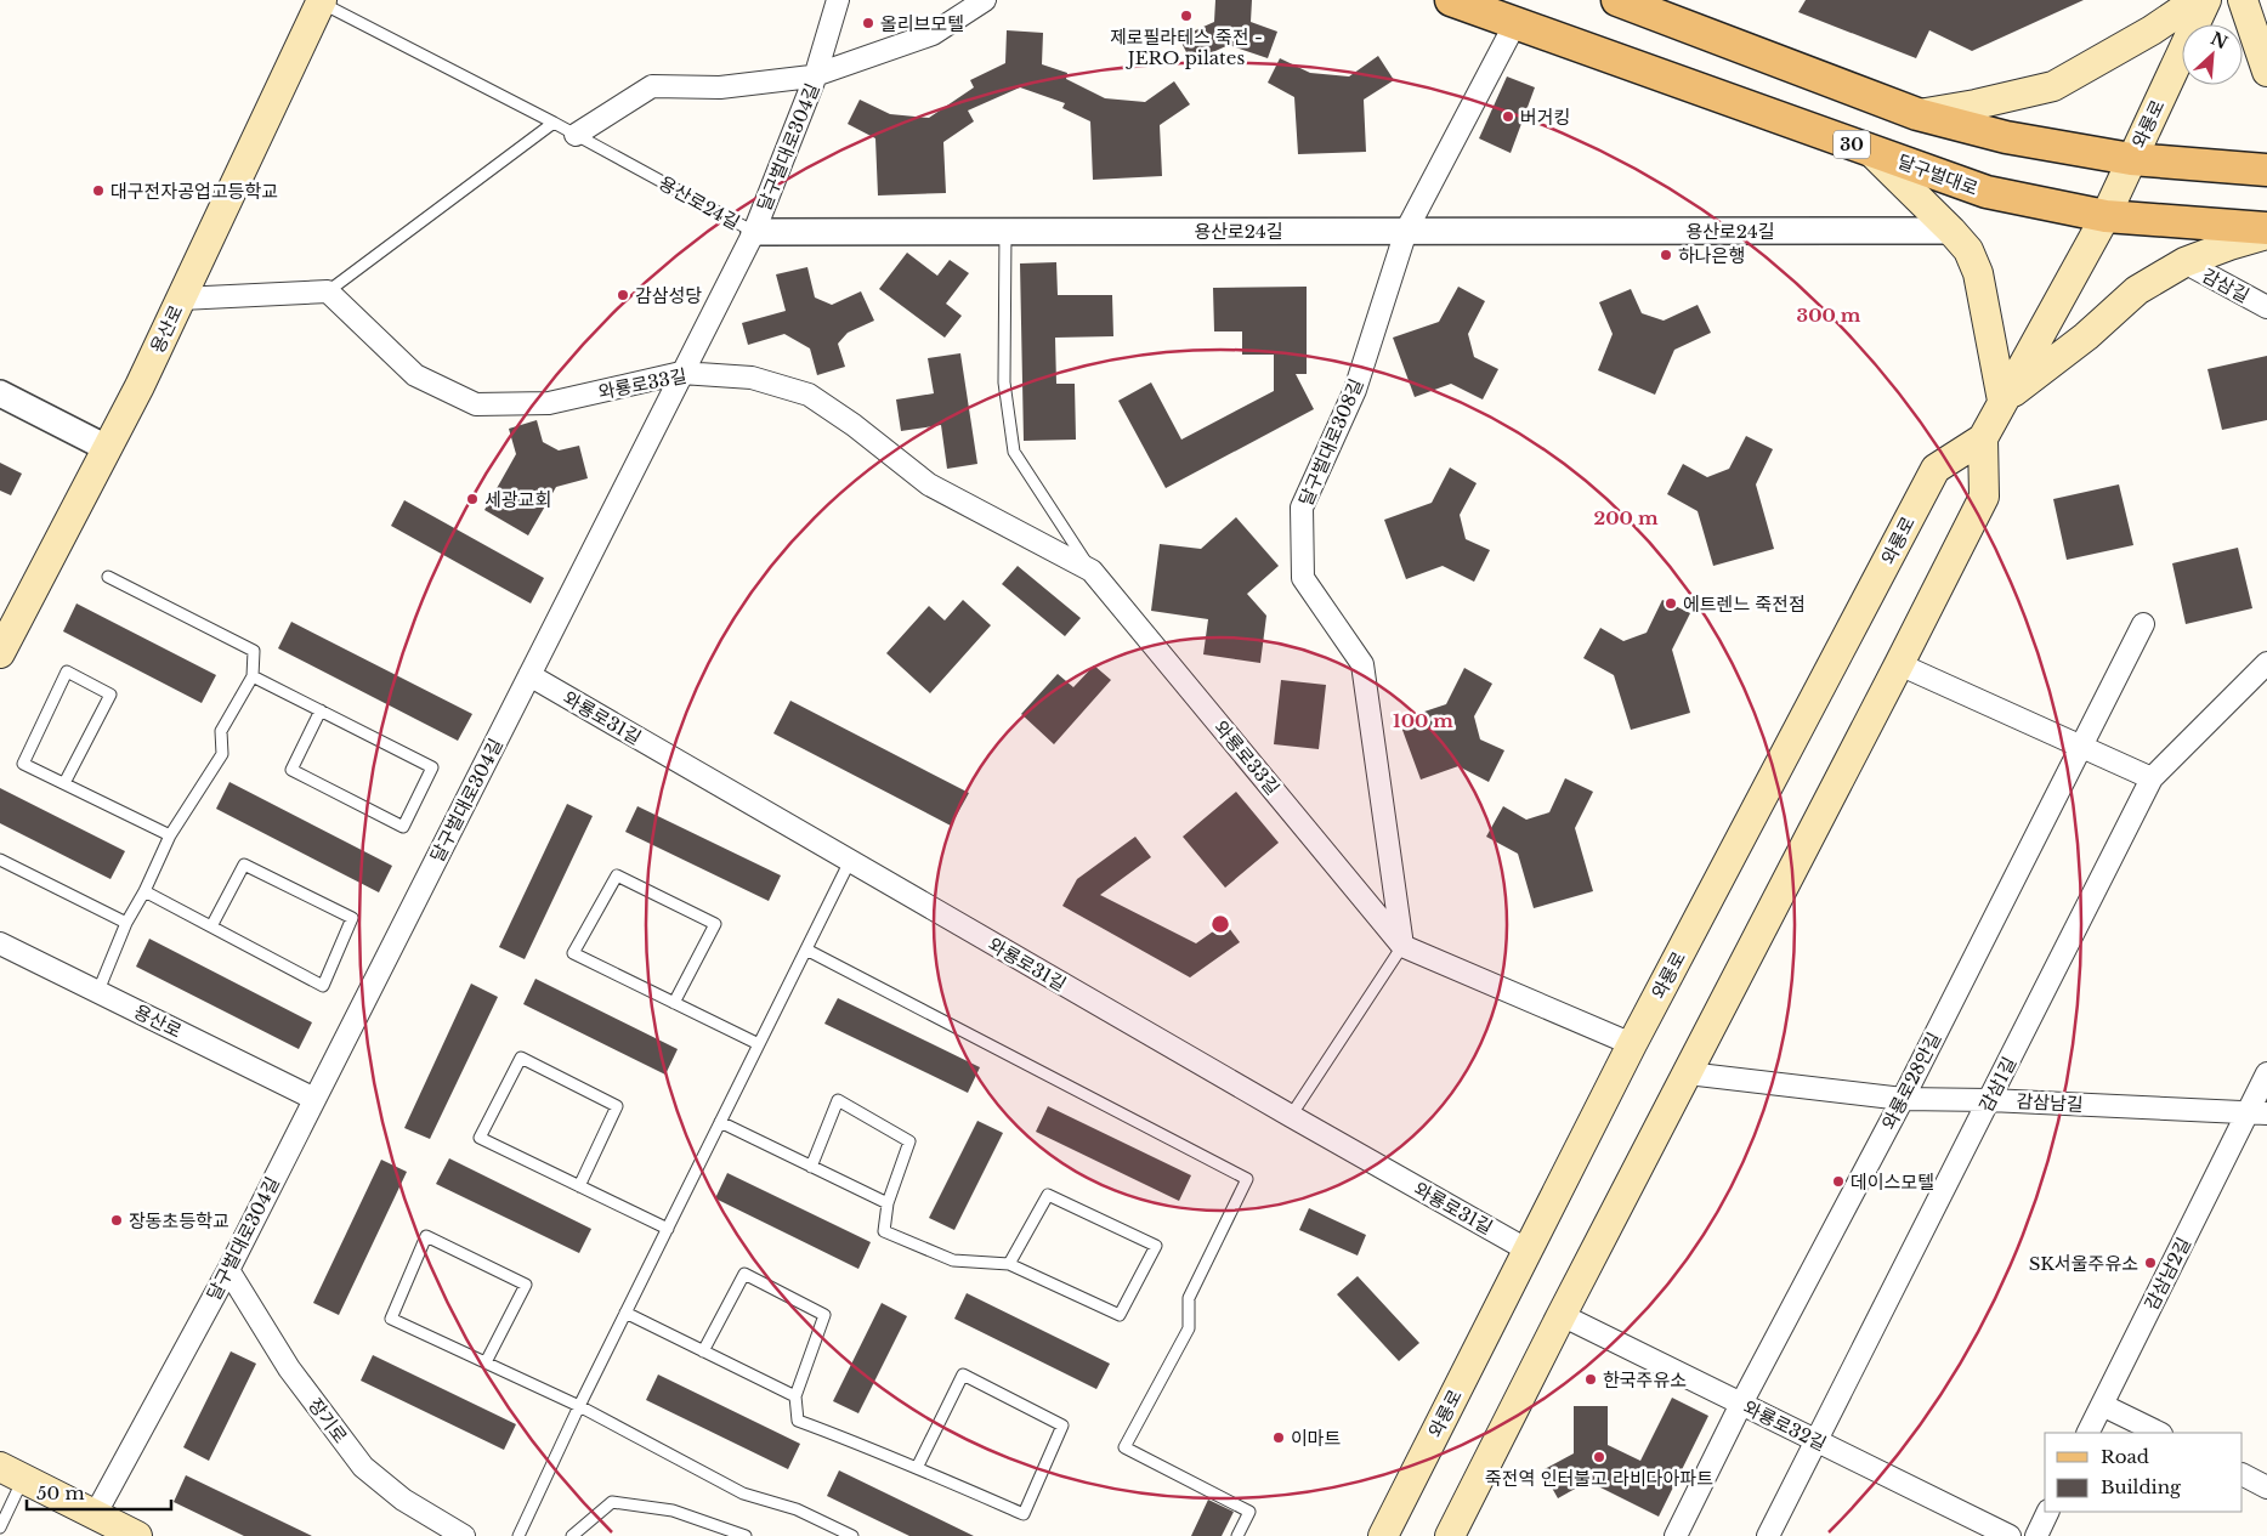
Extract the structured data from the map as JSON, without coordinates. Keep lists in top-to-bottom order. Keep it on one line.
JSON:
{"streets":{"main road":["와룡로","30","달구벌대로","용산로"],"street":["달구벌대로304길","용산로24길","감삼길","와룡로33길","달구벌대로308길","와룡로31길","와룡로28안길","감삼1길","감삼남길","감삼남2길","장기로","와룡로32길"]},"crossings":[["와룡로","달구벌대로"],["와룡로","와룡로33길"],["와룡로","와룡로31길"],["와룡로","감삼남길"],["와룡로","와룡로32길"],["달구벌대로304길","용산로24길"],["달구벌대로304길","용산로"],["달구벌대로304길","와룡로33길"],["달구벌대로304길","와룡로31길"],["달구벌대로304길","장기로"],["달구벌대로","달구벌대로308길"],["용산로24길","용산로"],["용산로24길","와룡로33길"],["용산로24길","달구벌대로308길"],["와룡로33길","달구벌대로308길"],["와룡로28안길","감삼남길"],["와룡로28안길","와룡로32길"],["감삼1길","감삼남길"],["감삼1길","와룡로32길"],["감삼남길","감삼남2길"]],"places":["제로필라테스 죽전 - JERO pilates","올리브모텔","버거킹","대구전자공업고등학교","하나은행","감삼성당","세광교회","에트렌느 죽전점","데이스모텔","장동초등학교","SK서울주유소","한국주유소","이마트","죽전역 인터불고 라비다아파트"],"legend":["Road","Building"],"scale_bar":"50 m","north":"top right","rings":["300 m","200 m","100 m"]}
